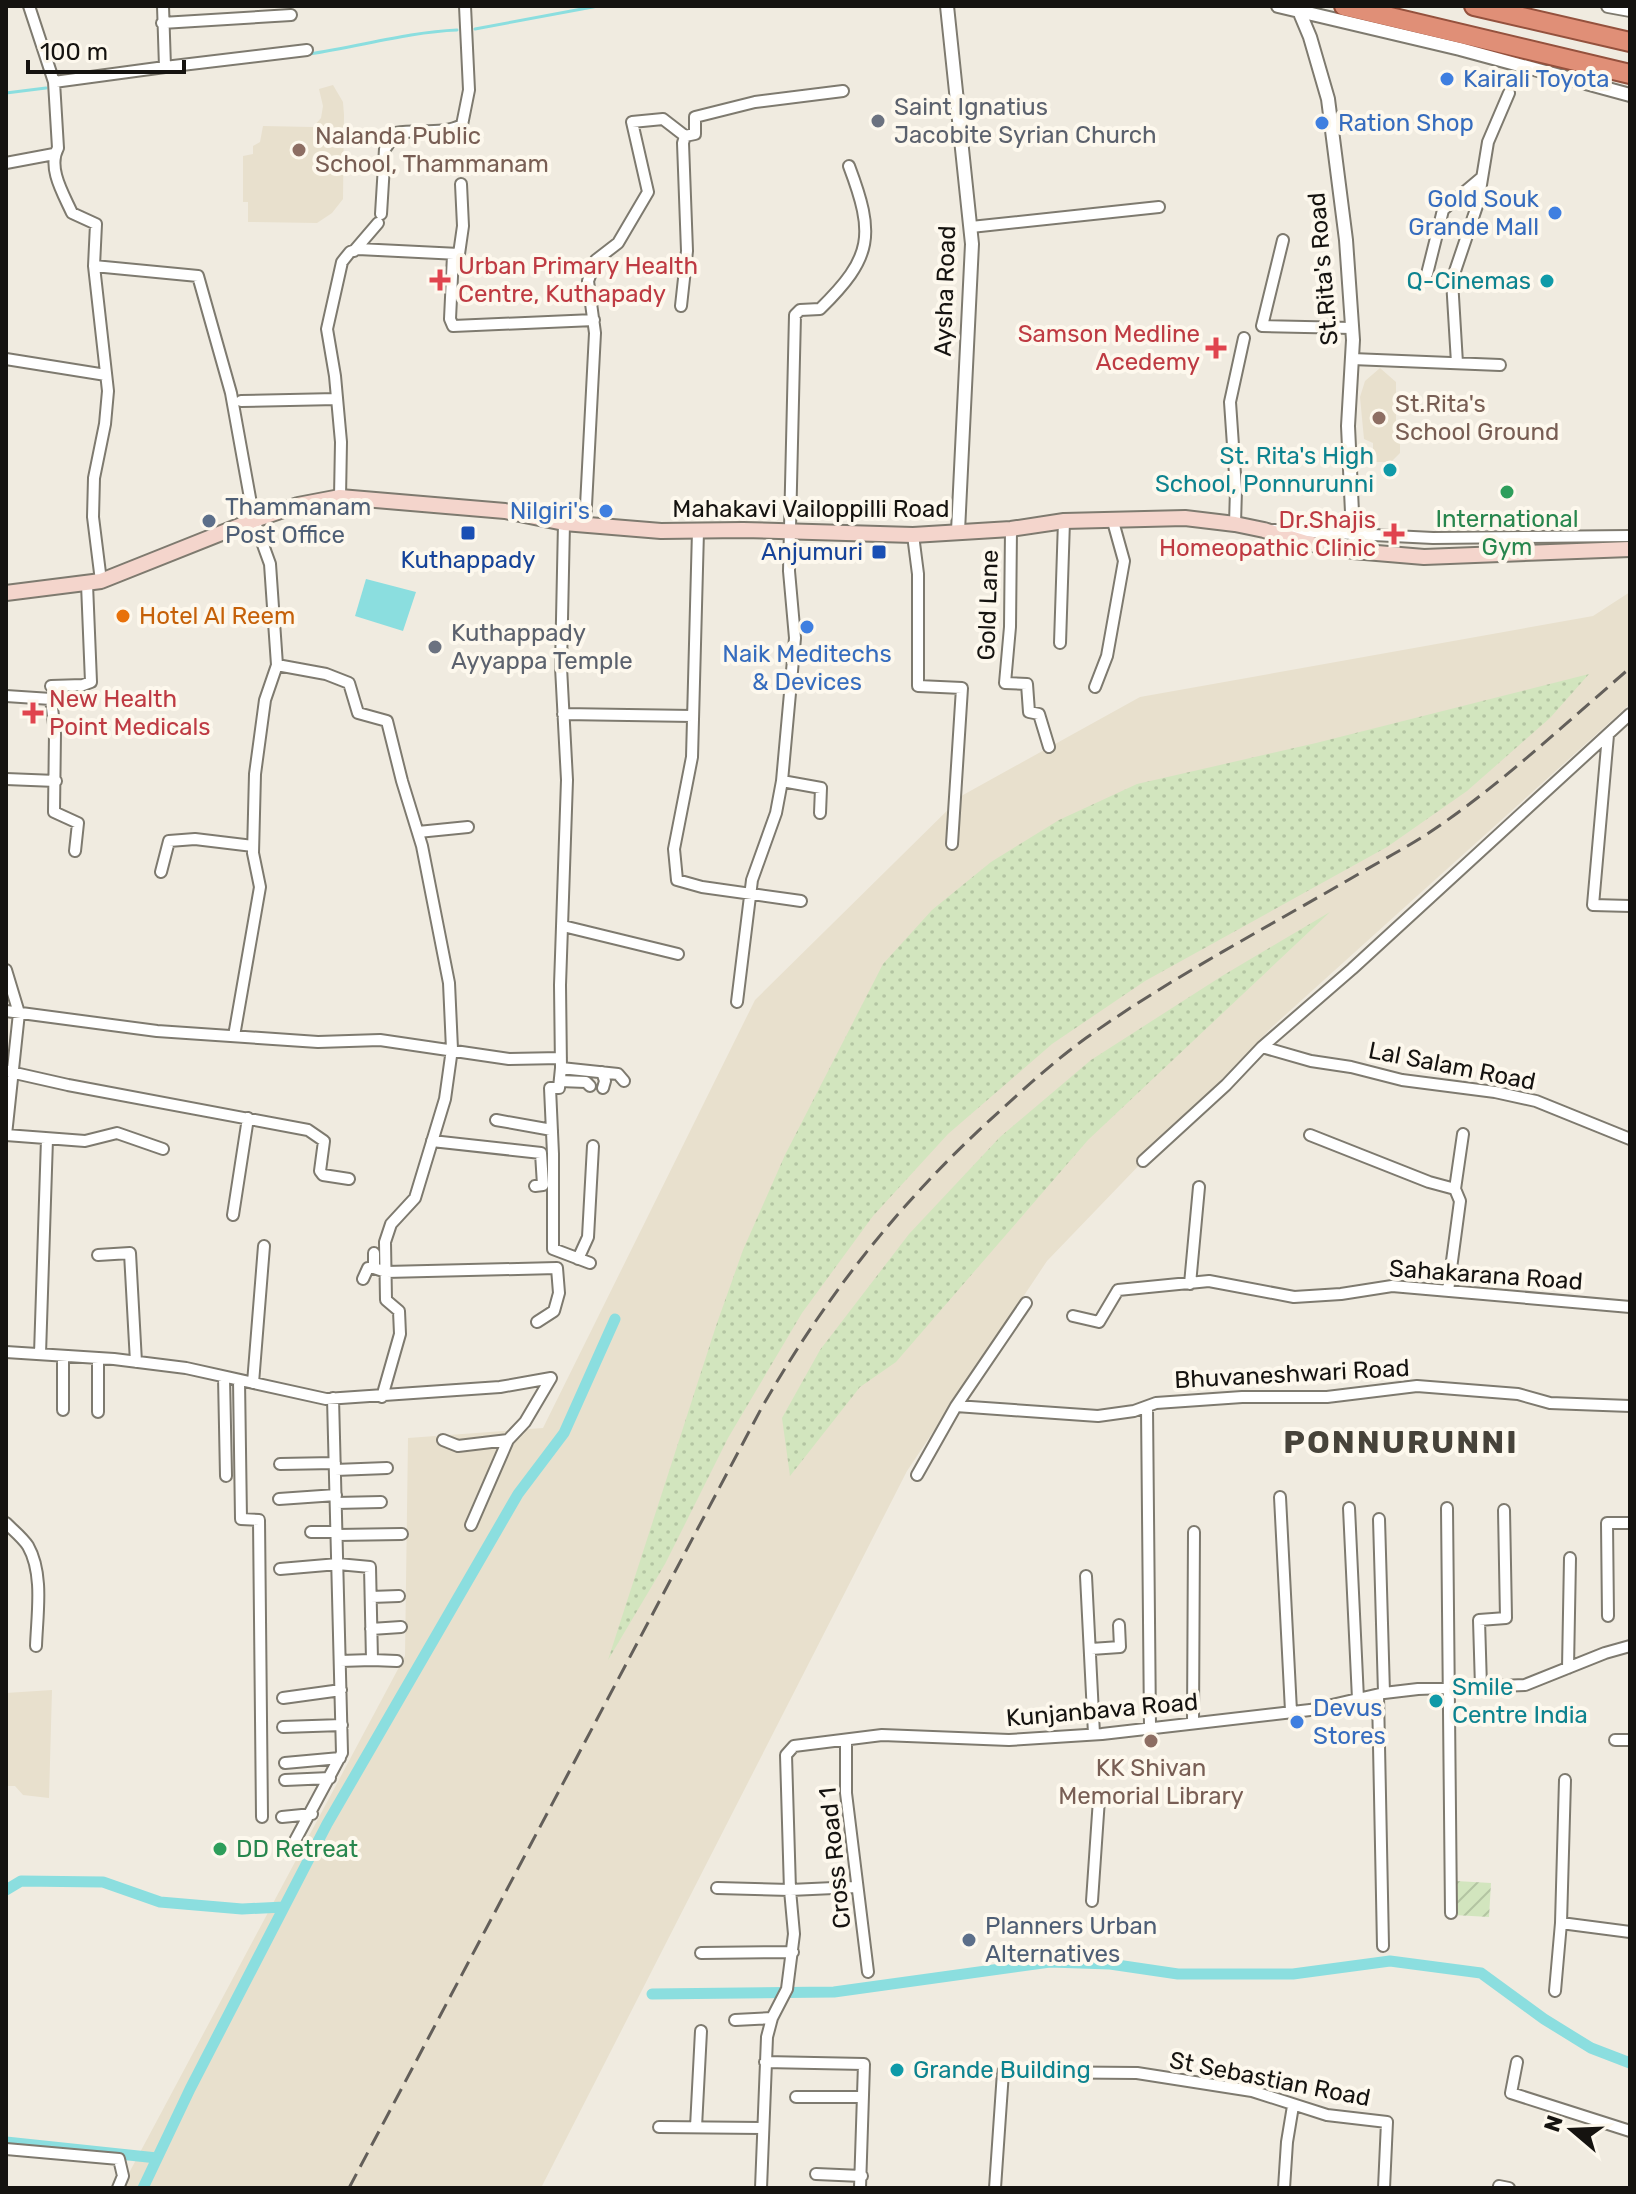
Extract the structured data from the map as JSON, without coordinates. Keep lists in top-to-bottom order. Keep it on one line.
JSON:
{"streets":{"main road":["Mahakavi Vailoppilli Road"],"street":["St.Rita's Road","Aysha Road","Gold Lane","Lal Salam Road","Sahakarana Road","Bhuvaneshwari Road","Kunjanbava Road","Cross Road 1","St Sebastian Road"]},"crossings":[["Aysha Road","Mahakavi Vailoppilli Road"],["Mahakavi Vailoppilli Road","Gold Lane"],["Kunjanbava Road","Cross Road 1"]],"districts":["PONNURUNNI"],"places":{"other":["Kairali Toyota","Saint Ignatius Jacobite Syrian Church","Ration Shop","Nalanda Public School, Thammanam","Gold Souk Grande Mall","Q-Cinemas","St.Rita's School Ground","St. Rita's High School, Ponnurunni","International Gym","Nilgiri's","Thammanam Post Office","Hotel Al Reem","Naik Meditechs & Devices","Kuthappady Ayyappa Temple","Smile Centre India","Devus Stores","KK Shivan Memorial Library","DD Retreat","Planners Urban Alternatives","Grande Building"],"health":["Urban Primary Health Centre, Kuthapady","Samson Medline Acedemy","Dr.Shajis Homeopathic Clinic","New Health Point Medicals"],"transit":["Kuthappady","Anjumuri"]},"scale_bar":"100 m","north":"left"}
